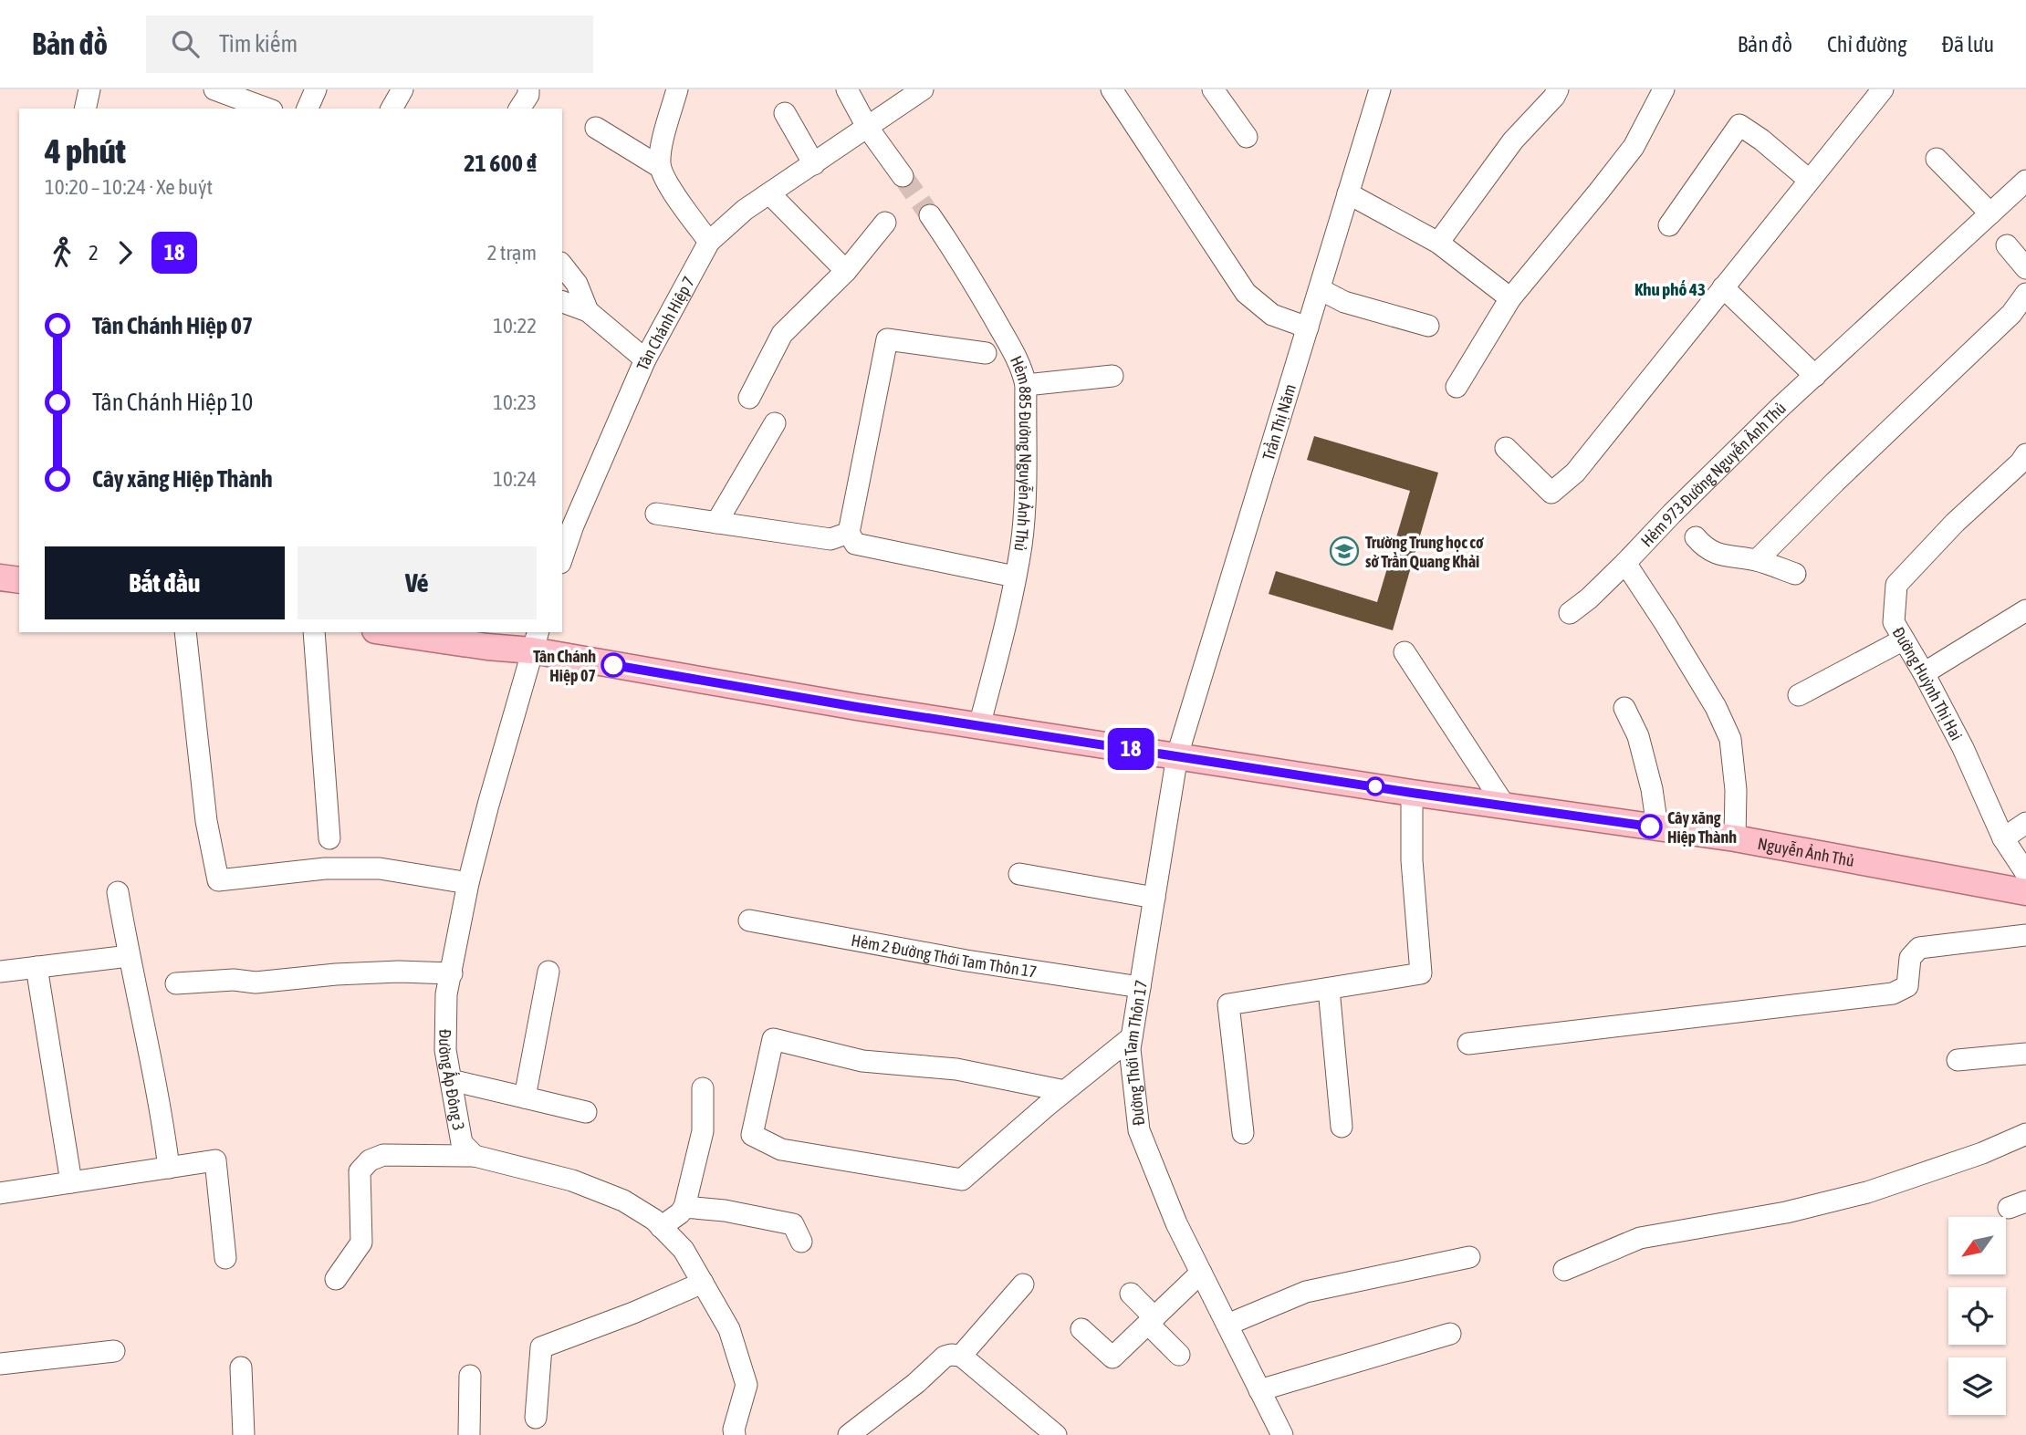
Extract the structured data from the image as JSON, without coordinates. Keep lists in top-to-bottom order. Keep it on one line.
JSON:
{"streets":{"main road":["Nguyễn Ảnh Thủ"],"street":["Tân Chánh Hiệp 7","Trần Thị Năm","Hẻm 885 Đường Nguyễn Ảnh Thủ","Hẻm 973 Đường Nguyễn Ảnh Thủ","Đường Huỳnh Thị Hai","Hẻm 2 Đường Thới Tam Thôn 17","Đường Thới Tam Thôn 17","Đường Ấp Đông 3"]},"crossings":[["Trần Thị Năm","Nguyễn Ảnh Thủ"],["Trần Thị Năm","Đường Thới Tam Thôn 17"],["Hẻm 885 Đường Nguyễn Ảnh Thủ","Nguyễn Ảnh Thủ"],["Nguyễn Ảnh Thủ","Đường Thới Tam Thôn 17"],["Nguyễn Ảnh Thủ","Đường Ấp Đông 3"],["Hẻm 2 Đường Thới Tam Thôn 17","Đường Thới Tam Thôn 17"]],"districts":["Khu phố 43"],"places":{"school or university":["Trường Trung học cơ sở Trần Quang Khải"],"other":["Tân Chánh Hiệp 07","Cây xăng Hiệp Thành"]},"lines":["bus line 18"],"north":"bottom left","page":{"header":"Bản đồ","search":"Tìm kiếm","nav":["Bản đồ","Chỉ đường","Đã lưu"],"on_map":"18","heading":["4 phút","10:20 – 10:24 · Xe buýt","21 600 ₫"],"legs":["2","18","2 trạm"],"list":[{"name":"Tân Chánh Hiệp 07","value":"10:22"},{"name":"Tân Chánh Hiệp 10","value":"10:23"},{"name":"Cây xăng Hiệp Thành","value":"10:24"}],"buttons":["Bắt đầu","Vé"]}}
